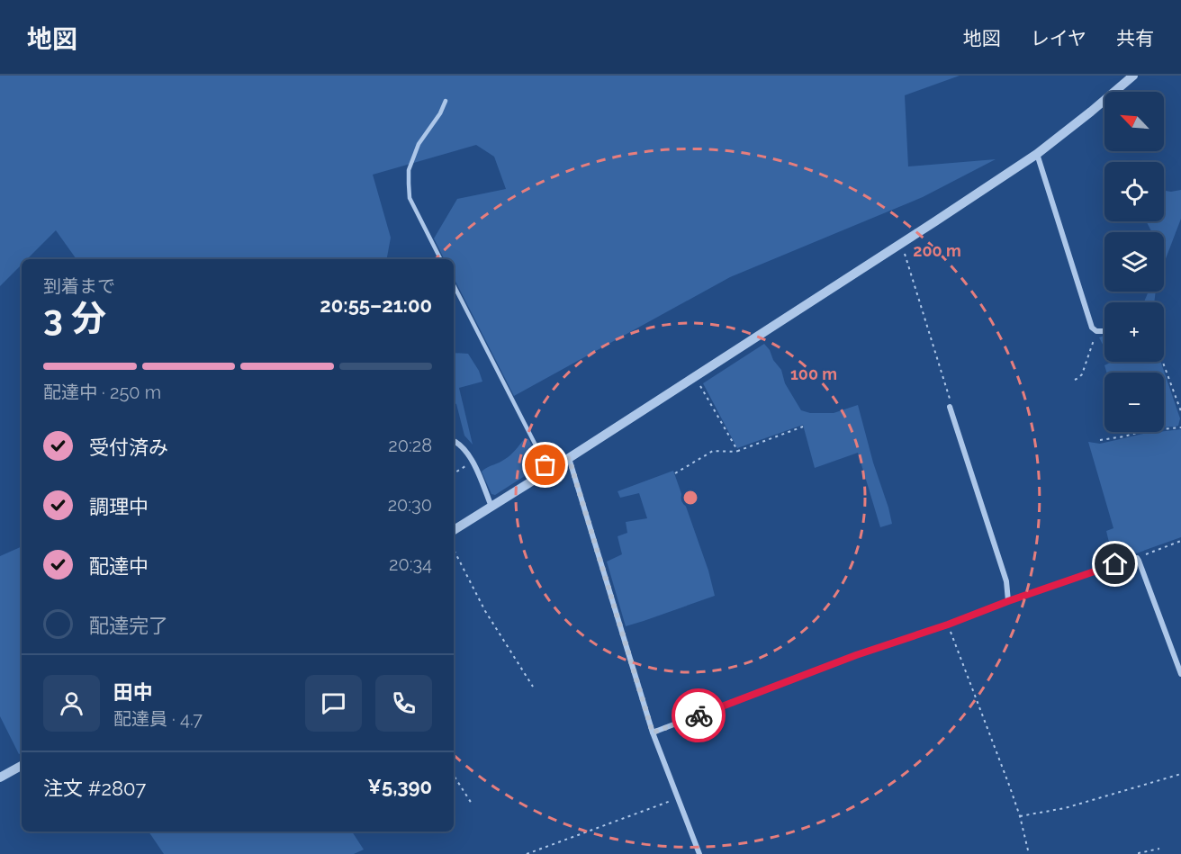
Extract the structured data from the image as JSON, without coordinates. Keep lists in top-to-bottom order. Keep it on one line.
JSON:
{"north":"top left","page":{"header":"地図","nav":["地図","レイヤ","共有"],"map_buttons":["+","−"],"heading":["3 分","到着まで","20:55–21:00"],"panel":["田中","配達員 · 4.7","注文 #2807","¥5,390"],"bar":"配達中 · 250 m","list":[["受付済み","20:28"],["調理中","20:30"],["配達中","20:34"],"配達完了"]},"rings":["200 m","100 m"]}
